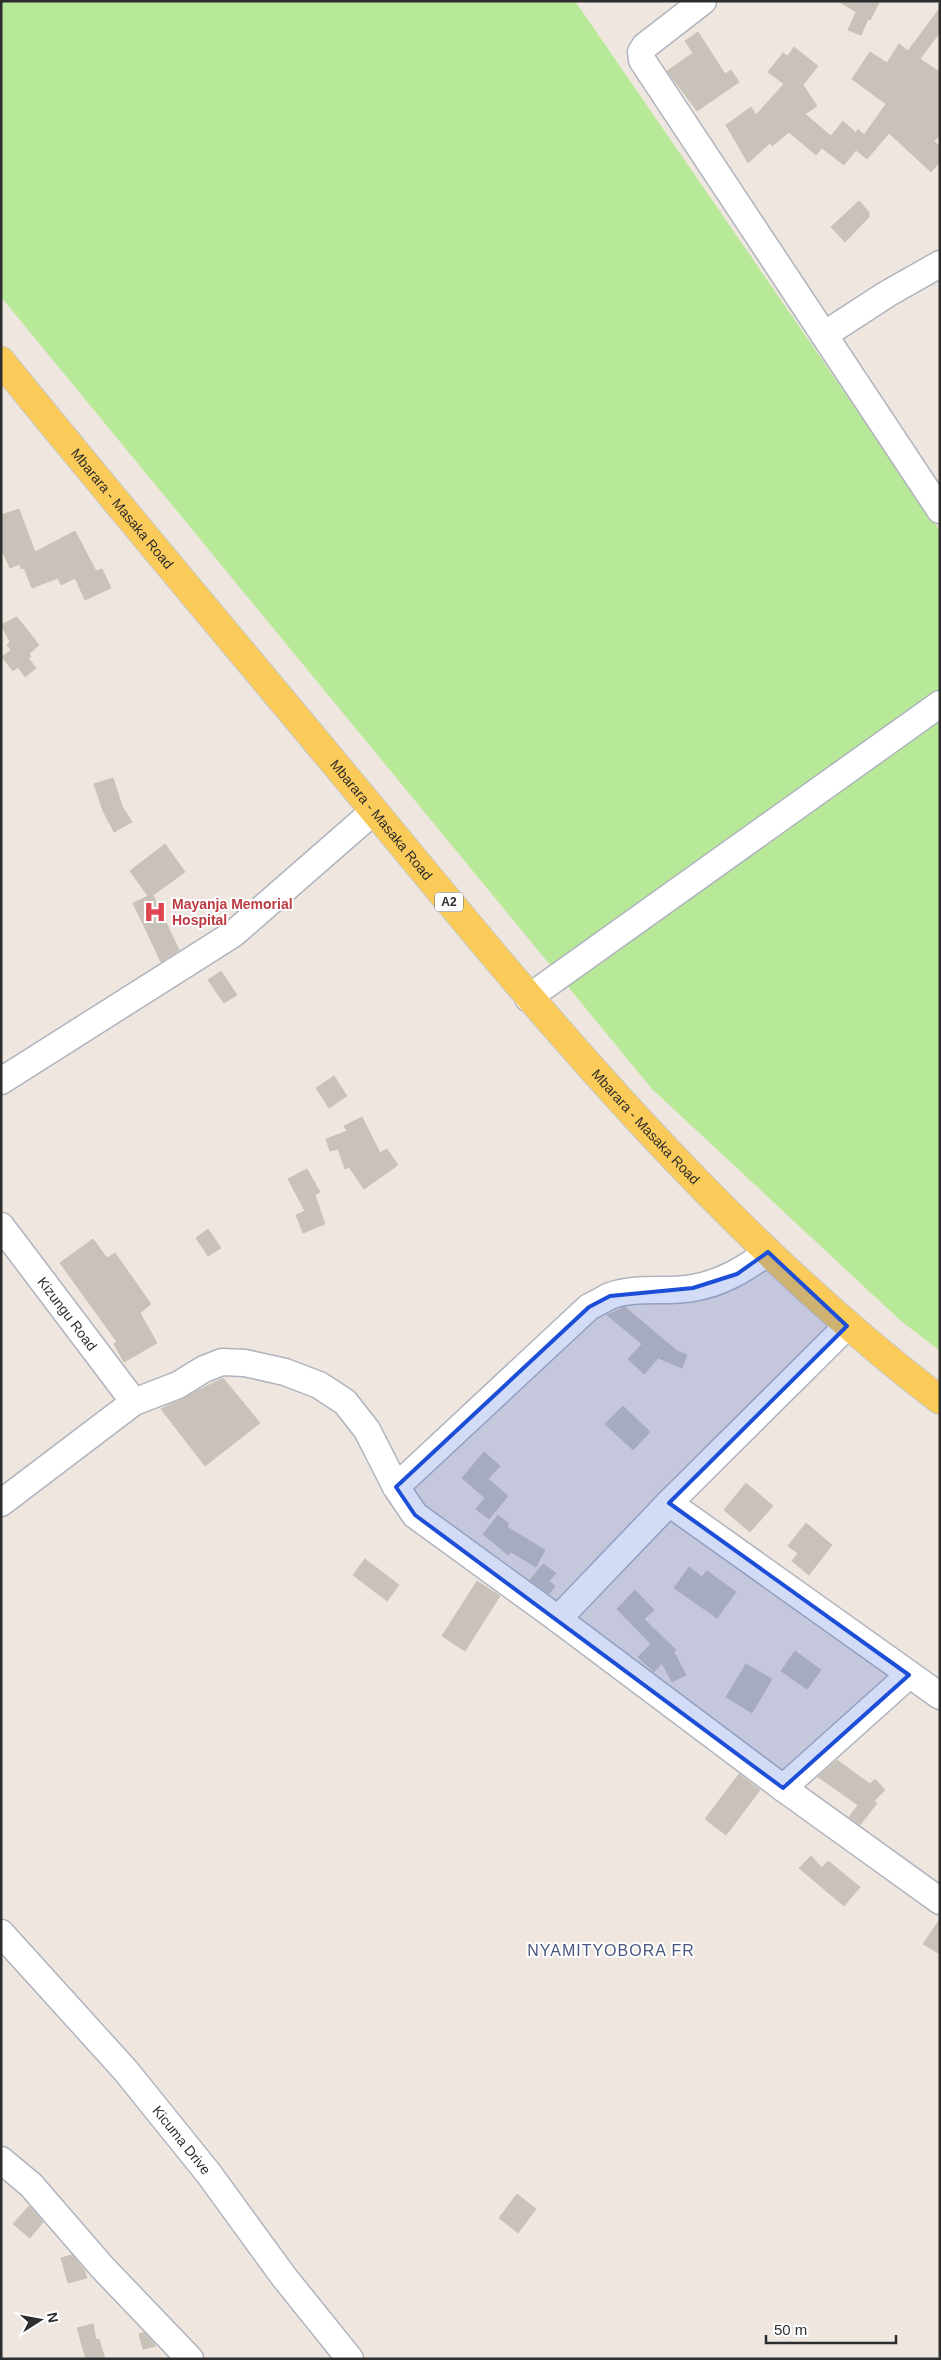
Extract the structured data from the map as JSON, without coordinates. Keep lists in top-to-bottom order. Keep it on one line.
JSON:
{"streets":{"main road":["Mbarara - Masaka Road","A2"],"street":["Kizungu Road","Kicuma Drive"]},"districts":["NYAMITYOBORA FR"],"places":{"hospital":["Mayanja Memorial Hospital"]},"scale_bar":"50 m","north":"right"}
